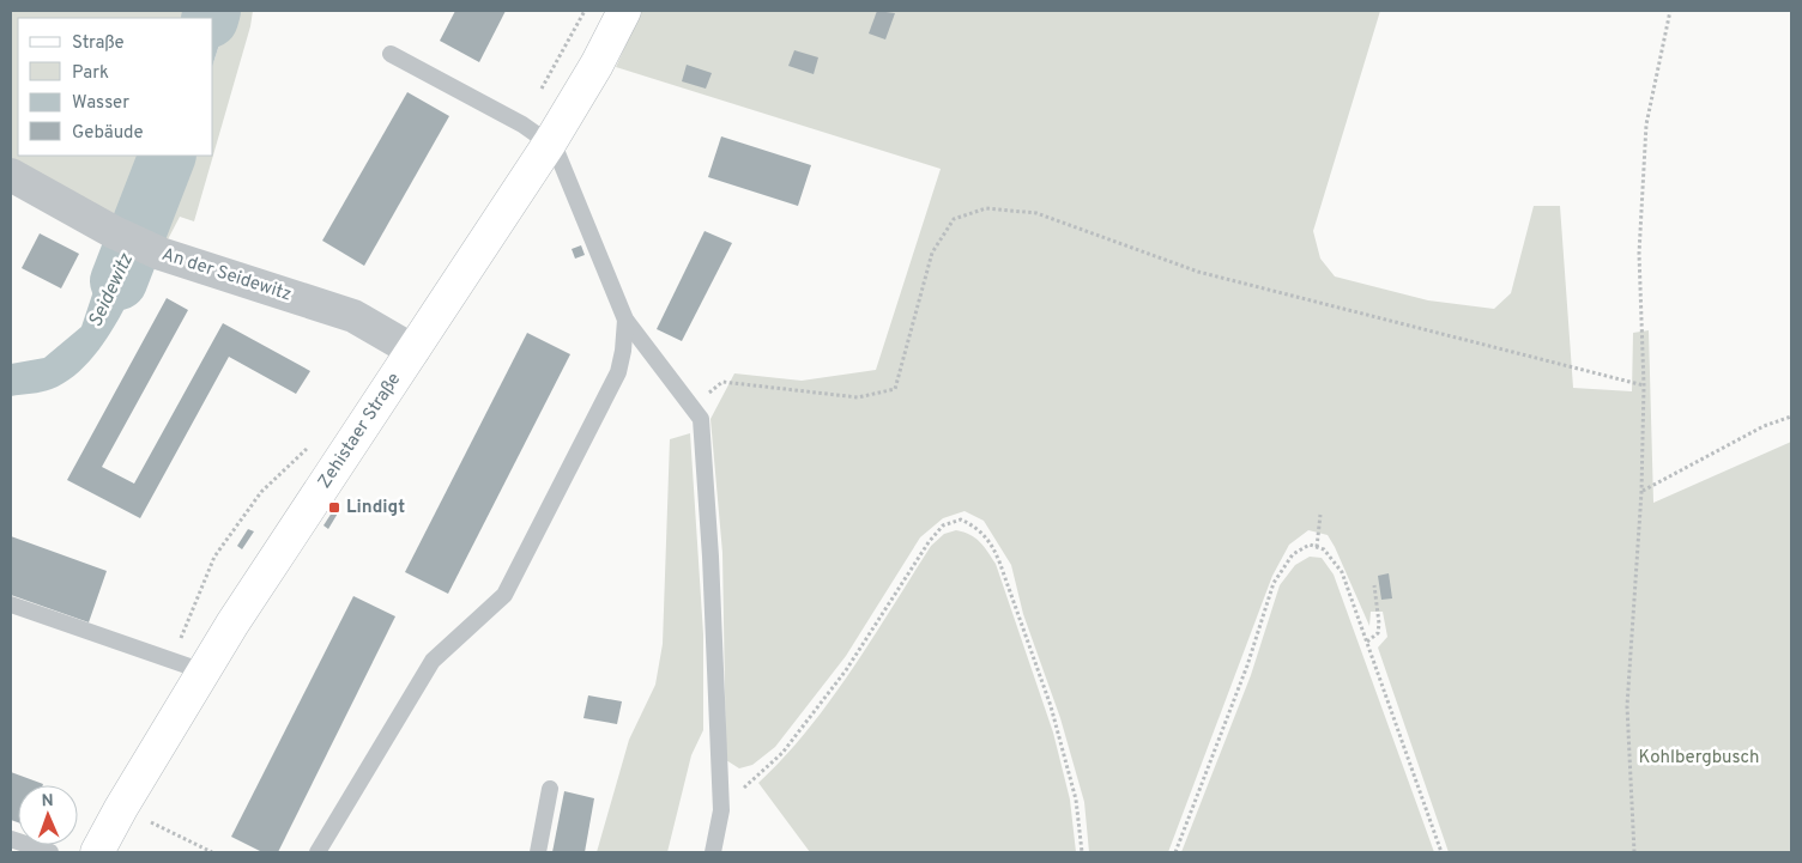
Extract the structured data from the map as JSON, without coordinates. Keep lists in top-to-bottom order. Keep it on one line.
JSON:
{"streets":{"main road":["Zehistaer Straße"],"street":["An der Seidewitz"]},"crossings":[["An der Seidewitz","Zehistaer Straße"]],"water":["Seidewitz"],"parks":["Kohlbergbusch"],"places":{"transit":["Lindigt"]},"legend":["Straße","Park","Wasser","Gebäude"],"north":"top"}
